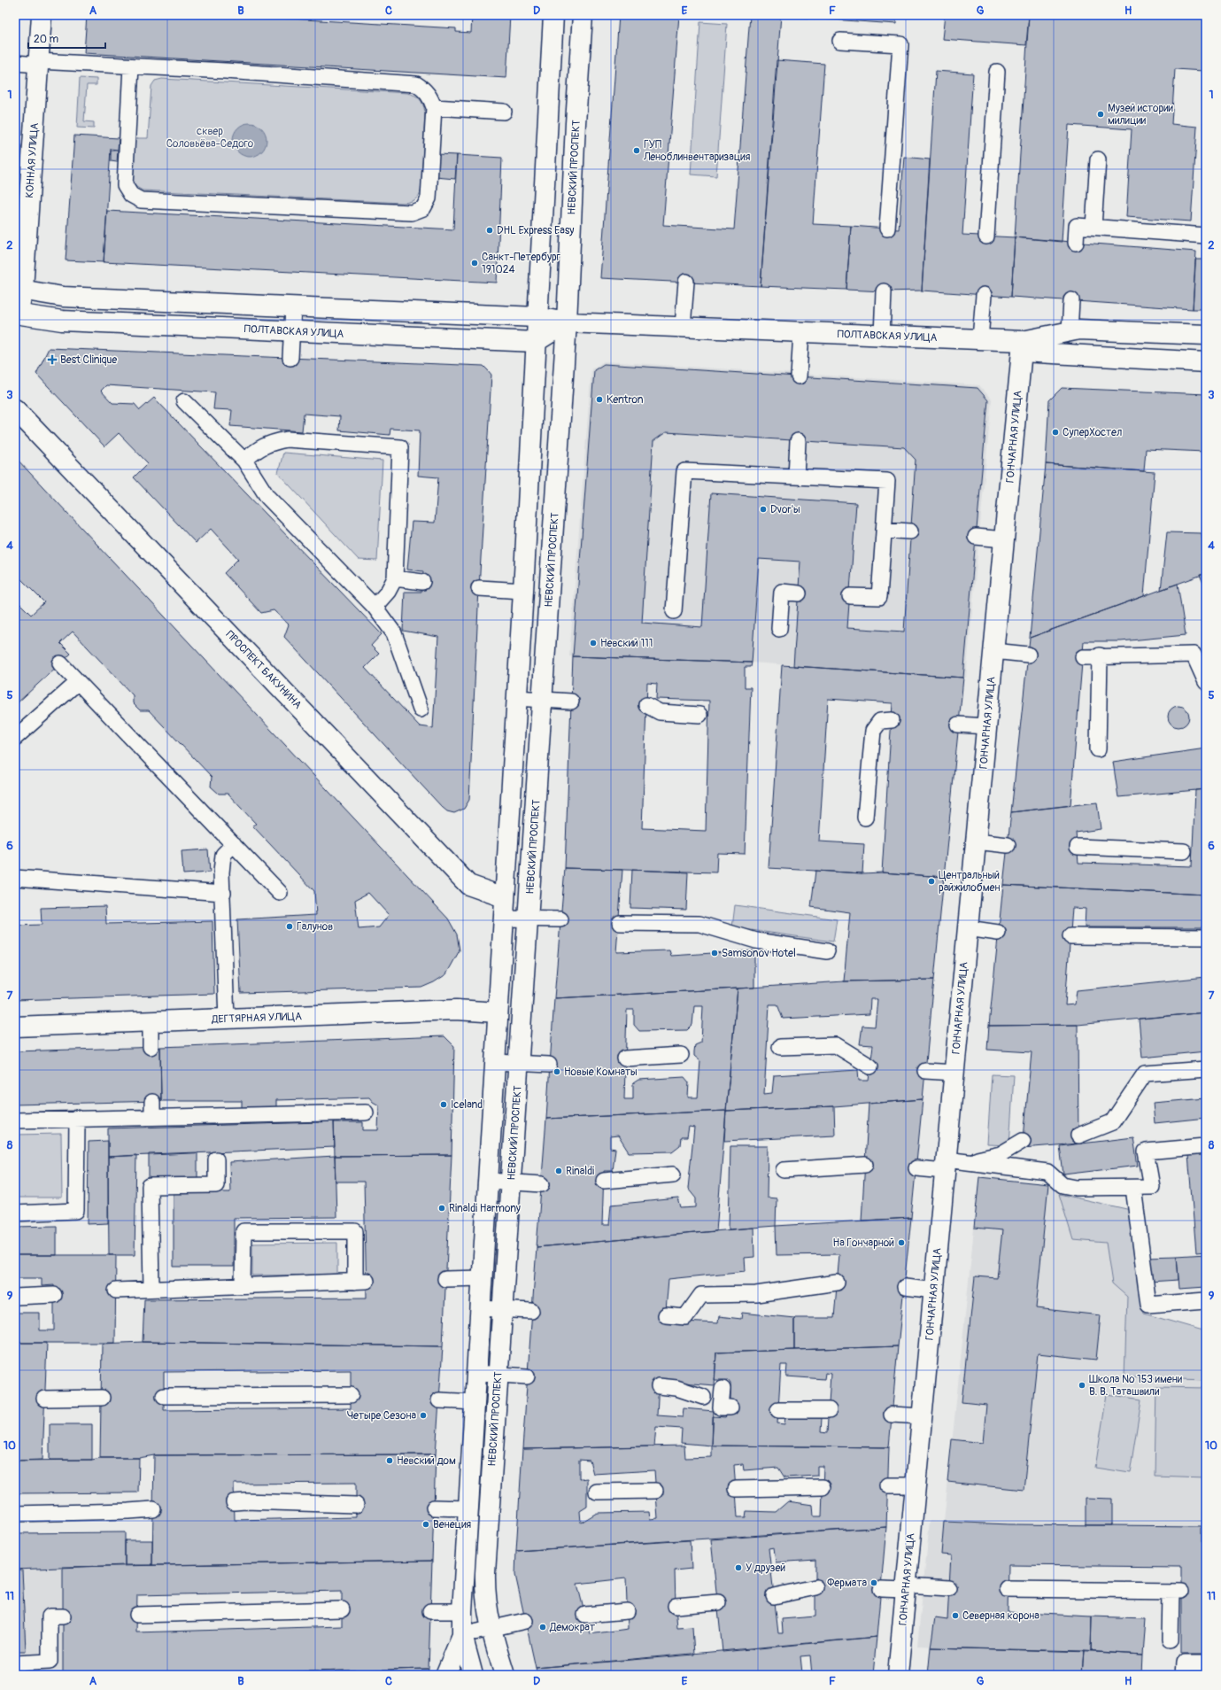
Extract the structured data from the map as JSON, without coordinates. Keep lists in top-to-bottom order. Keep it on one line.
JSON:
{"streets":{"street":["КОННАЯ УЛИЦА","НЕВСКИЙ ПРОСПЕКТ","ПОЛТАВСКАЯ УЛИЦА","ГОНЧАРНАЯ УЛИЦА","ПРОСПЕКТ БАКУНИНА","ДЕГТЯРНАЯ УЛИЦА"]},"crossings":[["КОННАЯ УЛИЦА","ПОЛТАВСКАЯ УЛИЦА"],["НЕВСКИЙ ПРОСПЕКТ","ПОЛТАВСКАЯ УЛИЦА"],["НЕВСКИЙ ПРОСПЕКТ","ПРОСПЕКТ БАКУНИНА"],["НЕВСКИЙ ПРОСПЕКТ","ДЕГТЯРНАЯ УЛИЦА"],["ПОЛТАВСКАЯ УЛИЦА","ГОНЧАРНАЯ УЛИЦА"]],"parks":["сквер Соловьёва-Седого"],"places":{"other":["Музей истории милиции","ГУП Леноблинвентаризация","DHL Express Easy","Санкт-Петербург 191024","Kentron","СуперХостел","Dvor'ы","Невский 111","Центральный райжилобмен","Галунов","Samsonov Hotel","Новые Комнаты","Iceland","Rinaldi","Rinaldi Harmony","На Гончарной","Школа № 153 имени В. В. Таташвили","Четыре Сезона","Невский дом","Венеция","У друзей","Фермата","Северная корона","Демократ"],"health":["Best Clinique"]},"scale_bar":"20 m","grid":{"columns":["A","B","C","D","E","F","G","H"],"rows":["1","2","3","4","5","6","7","8","9","10","11"]}}
